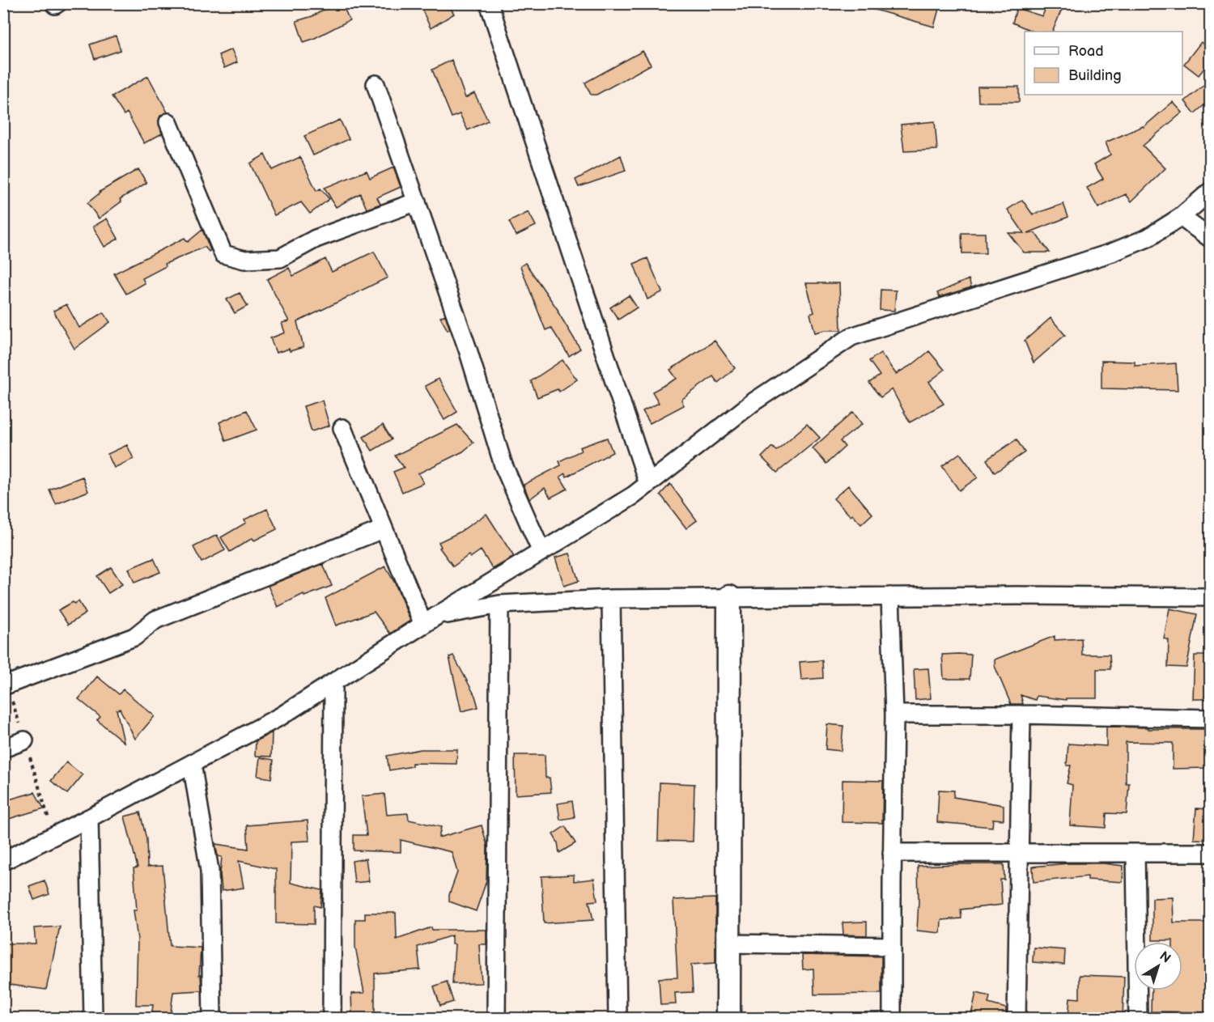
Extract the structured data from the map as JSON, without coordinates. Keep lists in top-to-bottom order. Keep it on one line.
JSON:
{"legend":["Road","Building"],"north":"top right"}
